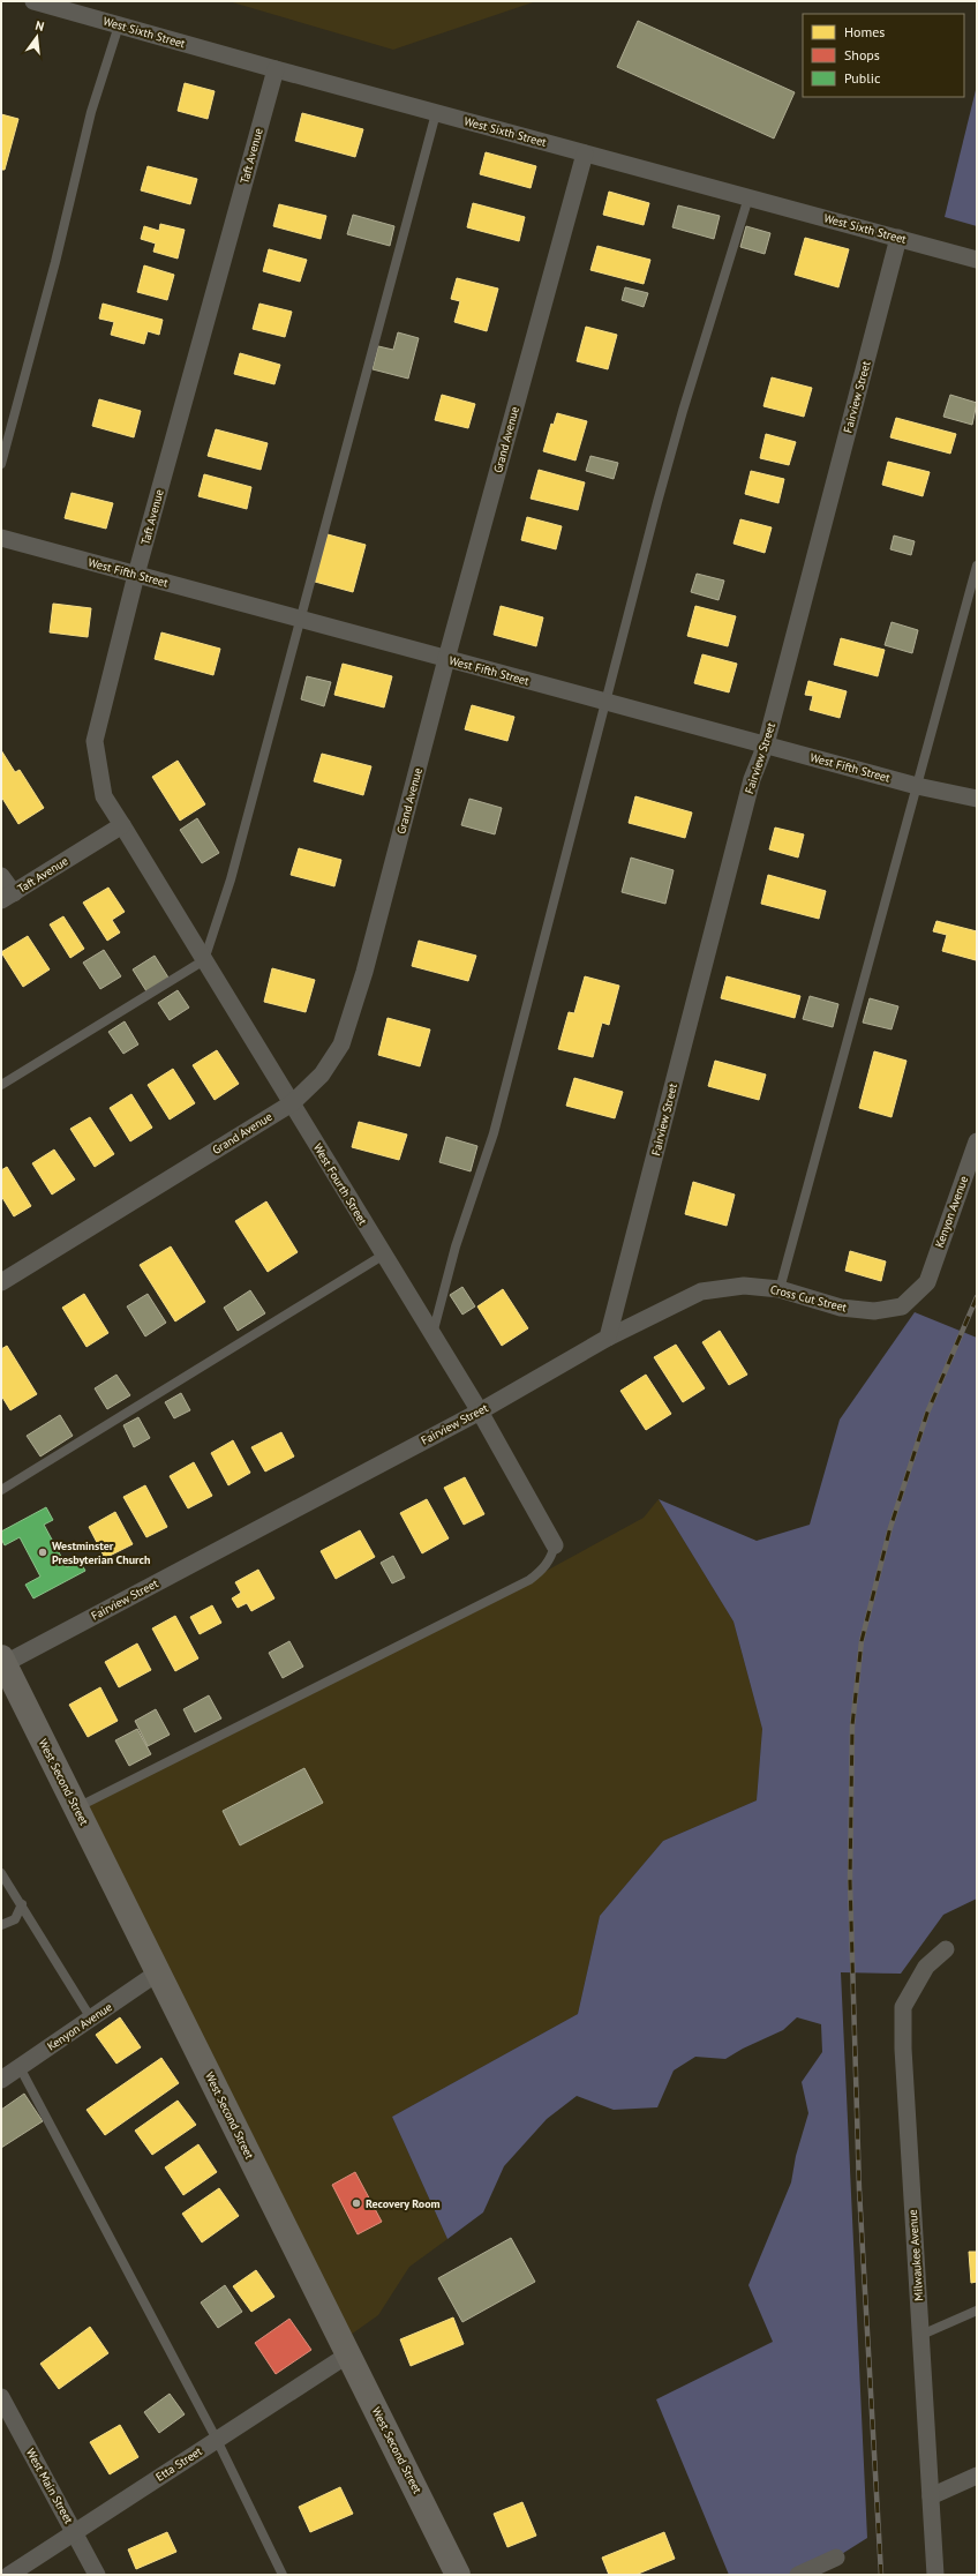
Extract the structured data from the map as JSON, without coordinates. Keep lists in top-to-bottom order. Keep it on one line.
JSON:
{"streets":{"main road":["West Second Street"],"street":["West Sixth Street","Taft Avenue","Fairview Street","Grand Avenue","West Fifth Street","West Fourth Street","Kenyon Avenue","Cross Cut Street","Milwaukee Avenue","Etta Street","West Main Street"]},"crossings":[["West Sixth Street","Taft Avenue"],["West Sixth Street","Fairview Street"],["West Sixth Street","Grand Avenue"],["Taft Avenue","West Fifth Street"],["Taft Avenue","West Fourth Street"],["Fairview Street","West Fifth Street"],["Fairview Street","West Fourth Street"],["Fairview Street","Cross Cut Street"],["Fairview Street","West Second Street"],["Grand Avenue","West Fifth Street"],["Grand Avenue","West Fourth Street"],["Kenyon Avenue","Cross Cut Street"],["Kenyon Avenue","West Second Street"],["West Second Street","Etta Street"],["Etta Street","West Main Street"]],"places":["Westminster Presbyterian Church","Recovery Room"],"legend":["Homes","Shops","Public"],"north":"top"}
